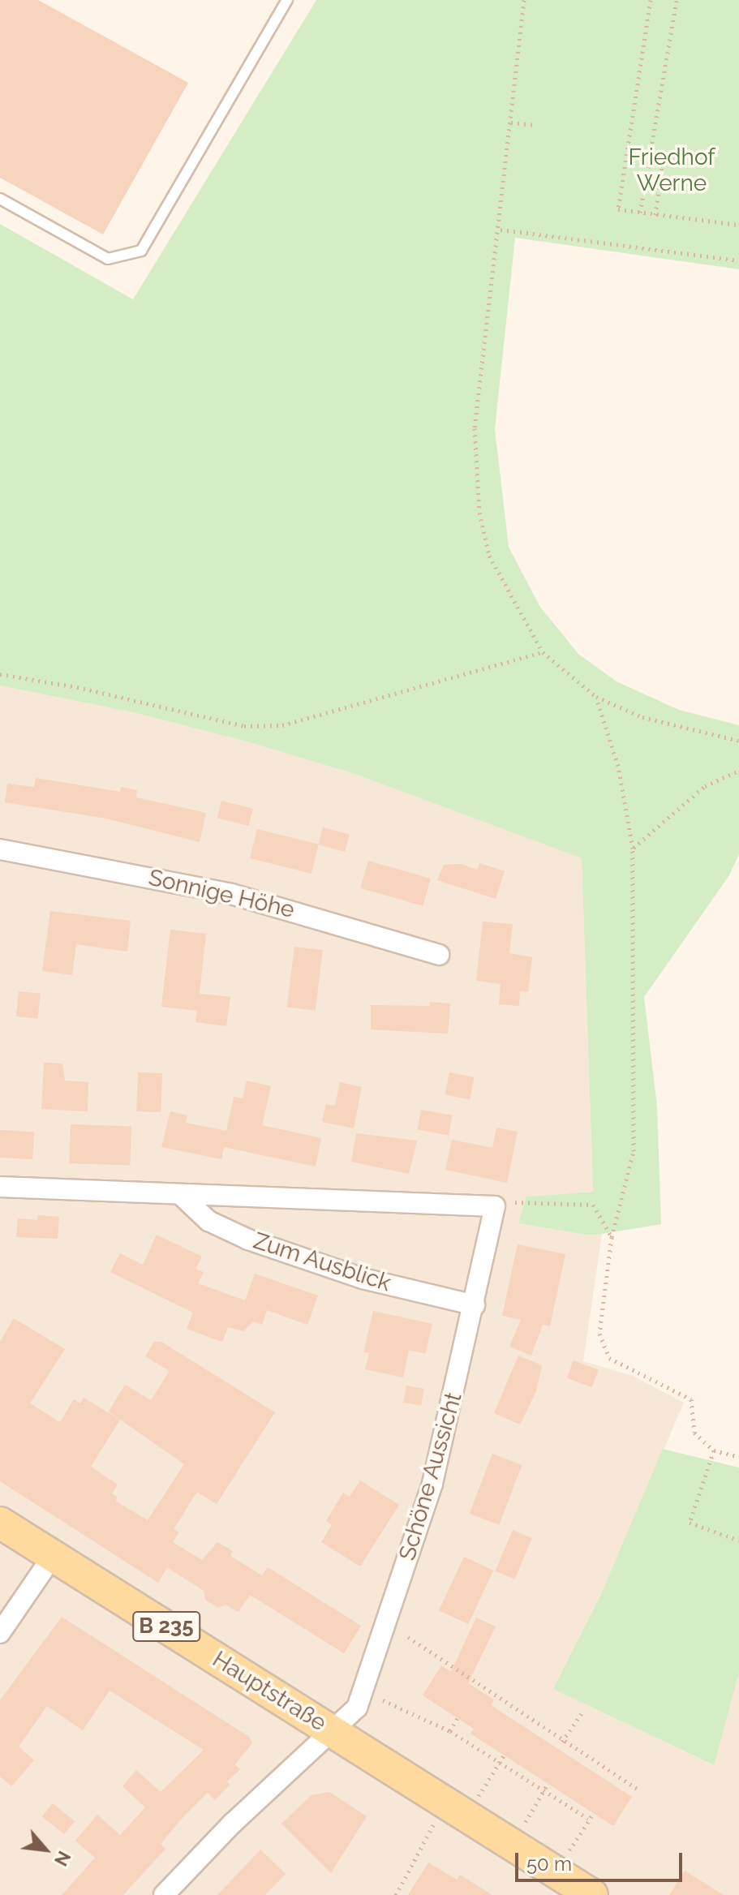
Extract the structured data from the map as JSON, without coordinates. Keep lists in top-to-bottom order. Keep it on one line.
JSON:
{"streets":{"main road":["B 235","Hauptstraße"],"street":["Sonnige Höhe","Zum Ausblick","Schöne Aussicht"]},"crossings":[["Zum Ausblick","Schöne Aussicht"],["Schöne Aussicht","Hauptstraße"],["B 235","Hauptstraße"]],"parks":["Friedhof Werne"],"scale_bar":"50 m","north":"bottom right"}
